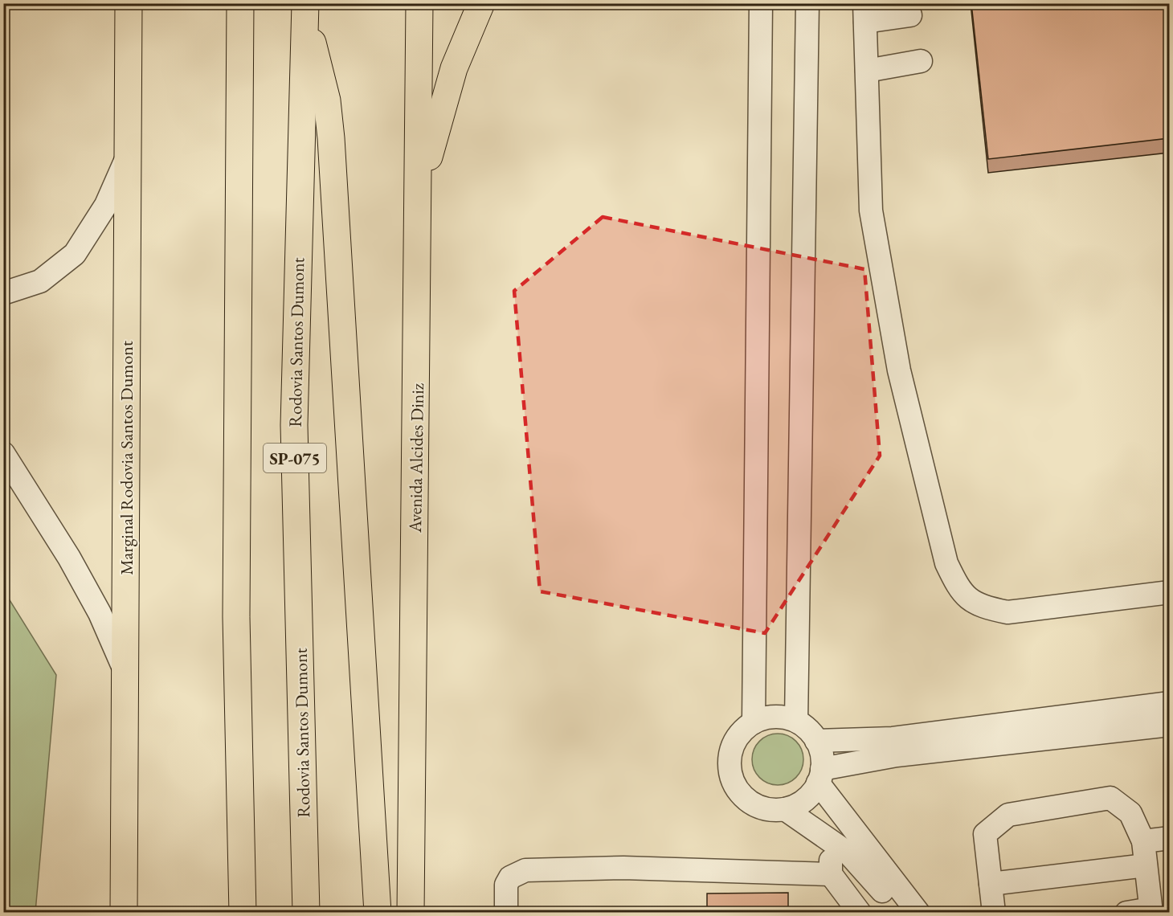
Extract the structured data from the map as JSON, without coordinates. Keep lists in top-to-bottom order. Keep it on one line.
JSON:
{"streets":{"main road":["Rodovia Santos Dumont","Marginal Rodovia Santos Dumont","SP-075","Avenida Alcides Diniz"]}}
